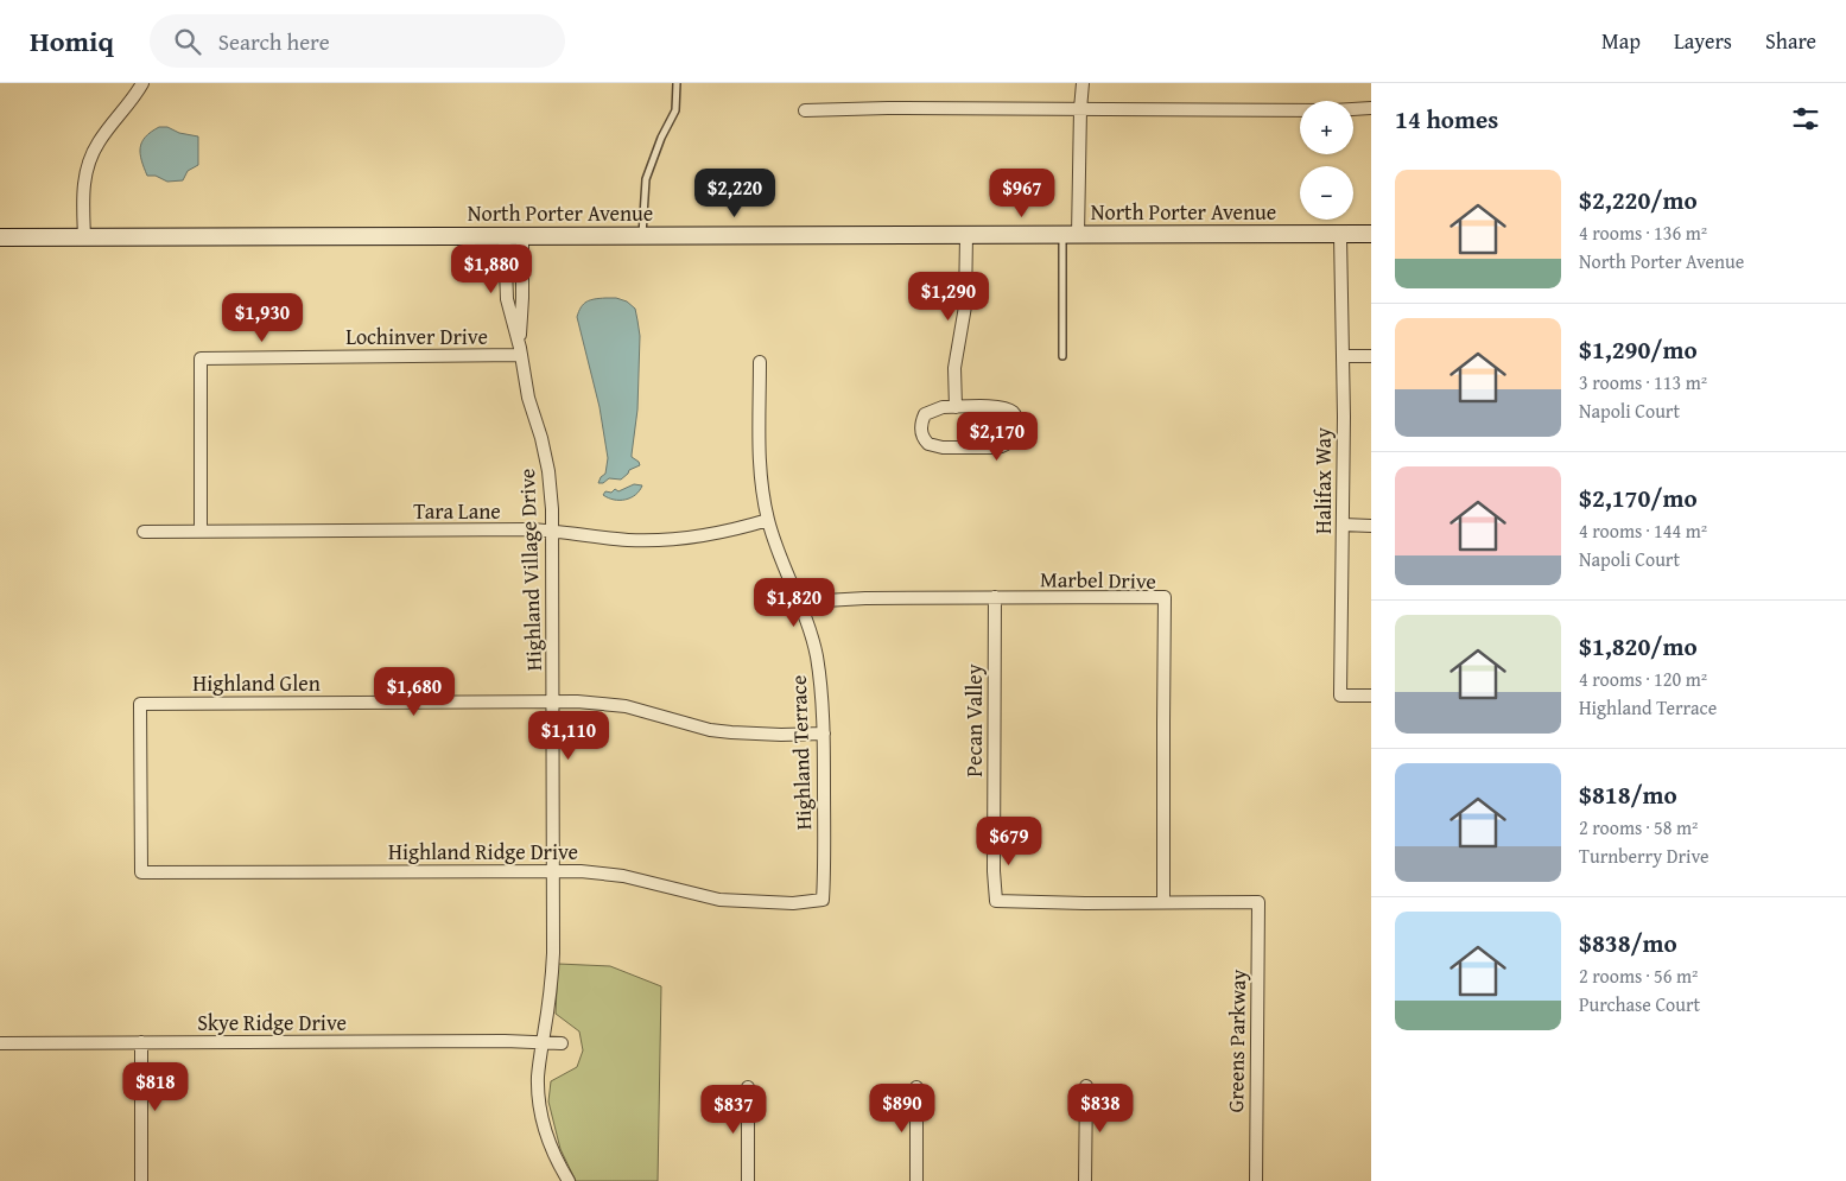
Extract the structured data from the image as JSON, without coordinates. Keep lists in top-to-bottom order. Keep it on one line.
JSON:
{"streets":{"main road":["North Porter Avenue"],"street":["Lochinver Drive","Halifax Way","Tara Lane","Highland Village Drive","Marbel Drive","Highland Glen","Pecan Valley","Highland Terrace","Highland Ridge Drive","Skye Ridge Drive","Greens Parkway"]},"crossings":[["North Porter Avenue","Halifax Way"],["North Porter Avenue","Highland Village Drive"],["Lochinver Drive","Tara Lane"],["Lochinver Drive","Highland Village Drive"],["Tara Lane","Highland Village Drive"],["Tara Lane","Highland Terrace"],["Highland Village Drive","Highland Glen"],["Highland Village Drive","Highland Ridge Drive"],["Highland Village Drive","Skye Ridge Drive"],["Marbel Drive","Pecan Valley"],["Marbel Drive","Highland Terrace"],["Highland Glen","Highland Terrace"],["Highland Glen","Highland Ridge Drive"],["Pecan Valley","Greens Parkway"],["Highland Terrace","Highland Ridge Drive"]],"page":{"header":"Homiq","search":"Search here","nav":["Map","Layers","Share"],"heading":"14 homes","map_buttons":["+","−"],"list":[{"name":"$2,220/mo","note":"4 rooms · 136 m² · North Porter Avenue"},{"name":"$1,290/mo","note":"3 rooms · 113 m² · Napoli Court"},{"name":"$2,170/mo","note":"4 rooms · 144 m² · Napoli Court"},{"name":"$1,820/mo","note":"4 rooms · 120 m² · Highland Terrace"},{"name":"$818/mo","note":"2 rooms · 58 m² · Turnberry Drive"},{"name":"$838/mo","note":"2 rooms · 56 m² · Purchase Court"}],"price":["$2,220","$967","$1,880","$1,290","$1,930","$2,170","$1,820","$1,680","$1,110","$679","$818","$890","$838","$837"]}}
